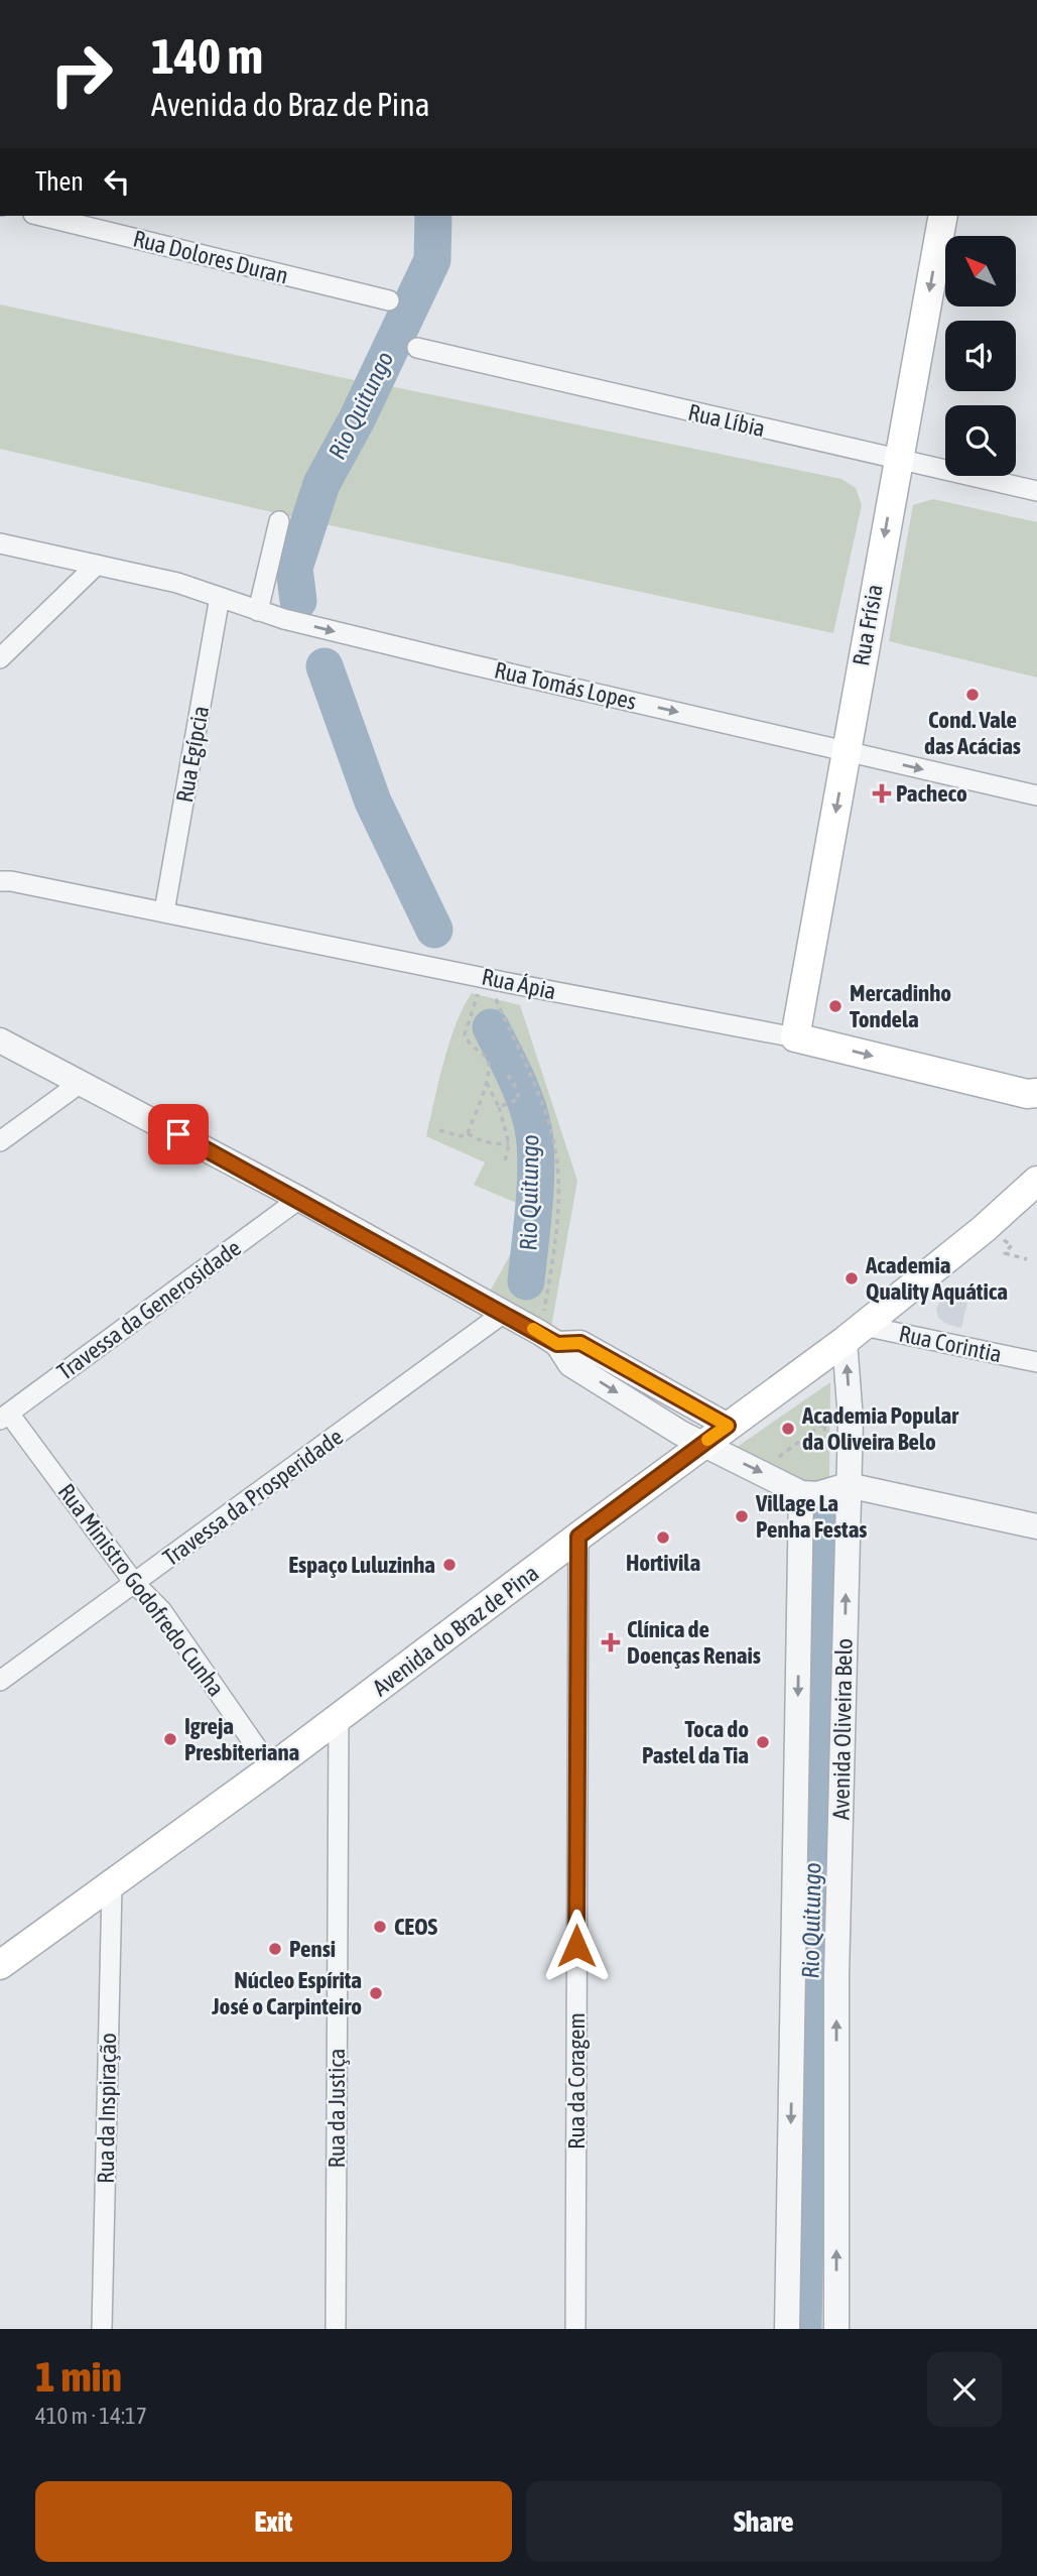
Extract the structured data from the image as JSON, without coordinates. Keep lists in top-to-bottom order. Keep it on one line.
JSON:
{"streets":{"main road":["Rua Frísia","Rua Ápia","Avenida do Braz de Pina"],"street":["Rua Dolores Duran","Rua Líbia","Rua Tomás Lopes","Rua Egípcia","Travessa da Generosidade","Rua Corintia","Travessa da Prosperidade","Rua Ministro Godofredo Cunha","Avenida Oliveira Belo","Rua da Coragem","Rua da Inspiração","Rua da Justiça"]},"crossings":[["Rua Líbia","Rua Frísia"],["Rua Frísia","Rua Tomás Lopes"],["Rua Frísia","Rua Ápia"],["Rua Tomás Lopes","Rua Egípcia"],["Rua Egípcia","Rua Ápia"],["Travessa da Generosidade","Rua Ministro Godofredo Cunha"],["Rua Corintia","Avenida do Braz de Pina"],["Rua Corintia","Avenida Oliveira Belo"],["Travessa da Prosperidade","Rua Ministro Godofredo Cunha"],["Rua Ministro Godofredo Cunha","Avenida do Braz de Pina"],["Avenida do Braz de Pina","Avenida Oliveira Belo"],["Avenida do Braz de Pina","Rua da Coragem"],["Avenida do Braz de Pina","Rua da Inspiração"],["Avenida do Braz de Pina","Rua da Justiça"]],"one_way":["Rua Frísia","Rua Tomás Lopes"],"water":["Rio Quitungo"],"places":{"other":["Cond. Vale das Acácias","Mercadinho Tondela","Academia Quality Aquática","Academia Popular da Oliveira Belo","Village La Penha Festas","Hortivila","Espaço Luluzinha","Igreja Presbiteriana","Toca do Pastel da Tia","CEOS","Pensi","Núcleo Espírita José o Carpinteiro"],"health":["Pacheco","Clínica de Doenças Renais"]},"north":"top left","page":{"turn":["140 m","Avenida do Braz de Pina"],"then":"Then","heading":["1 min","410 m · 14:17"],"buttons":["Exit","Share"]}}
